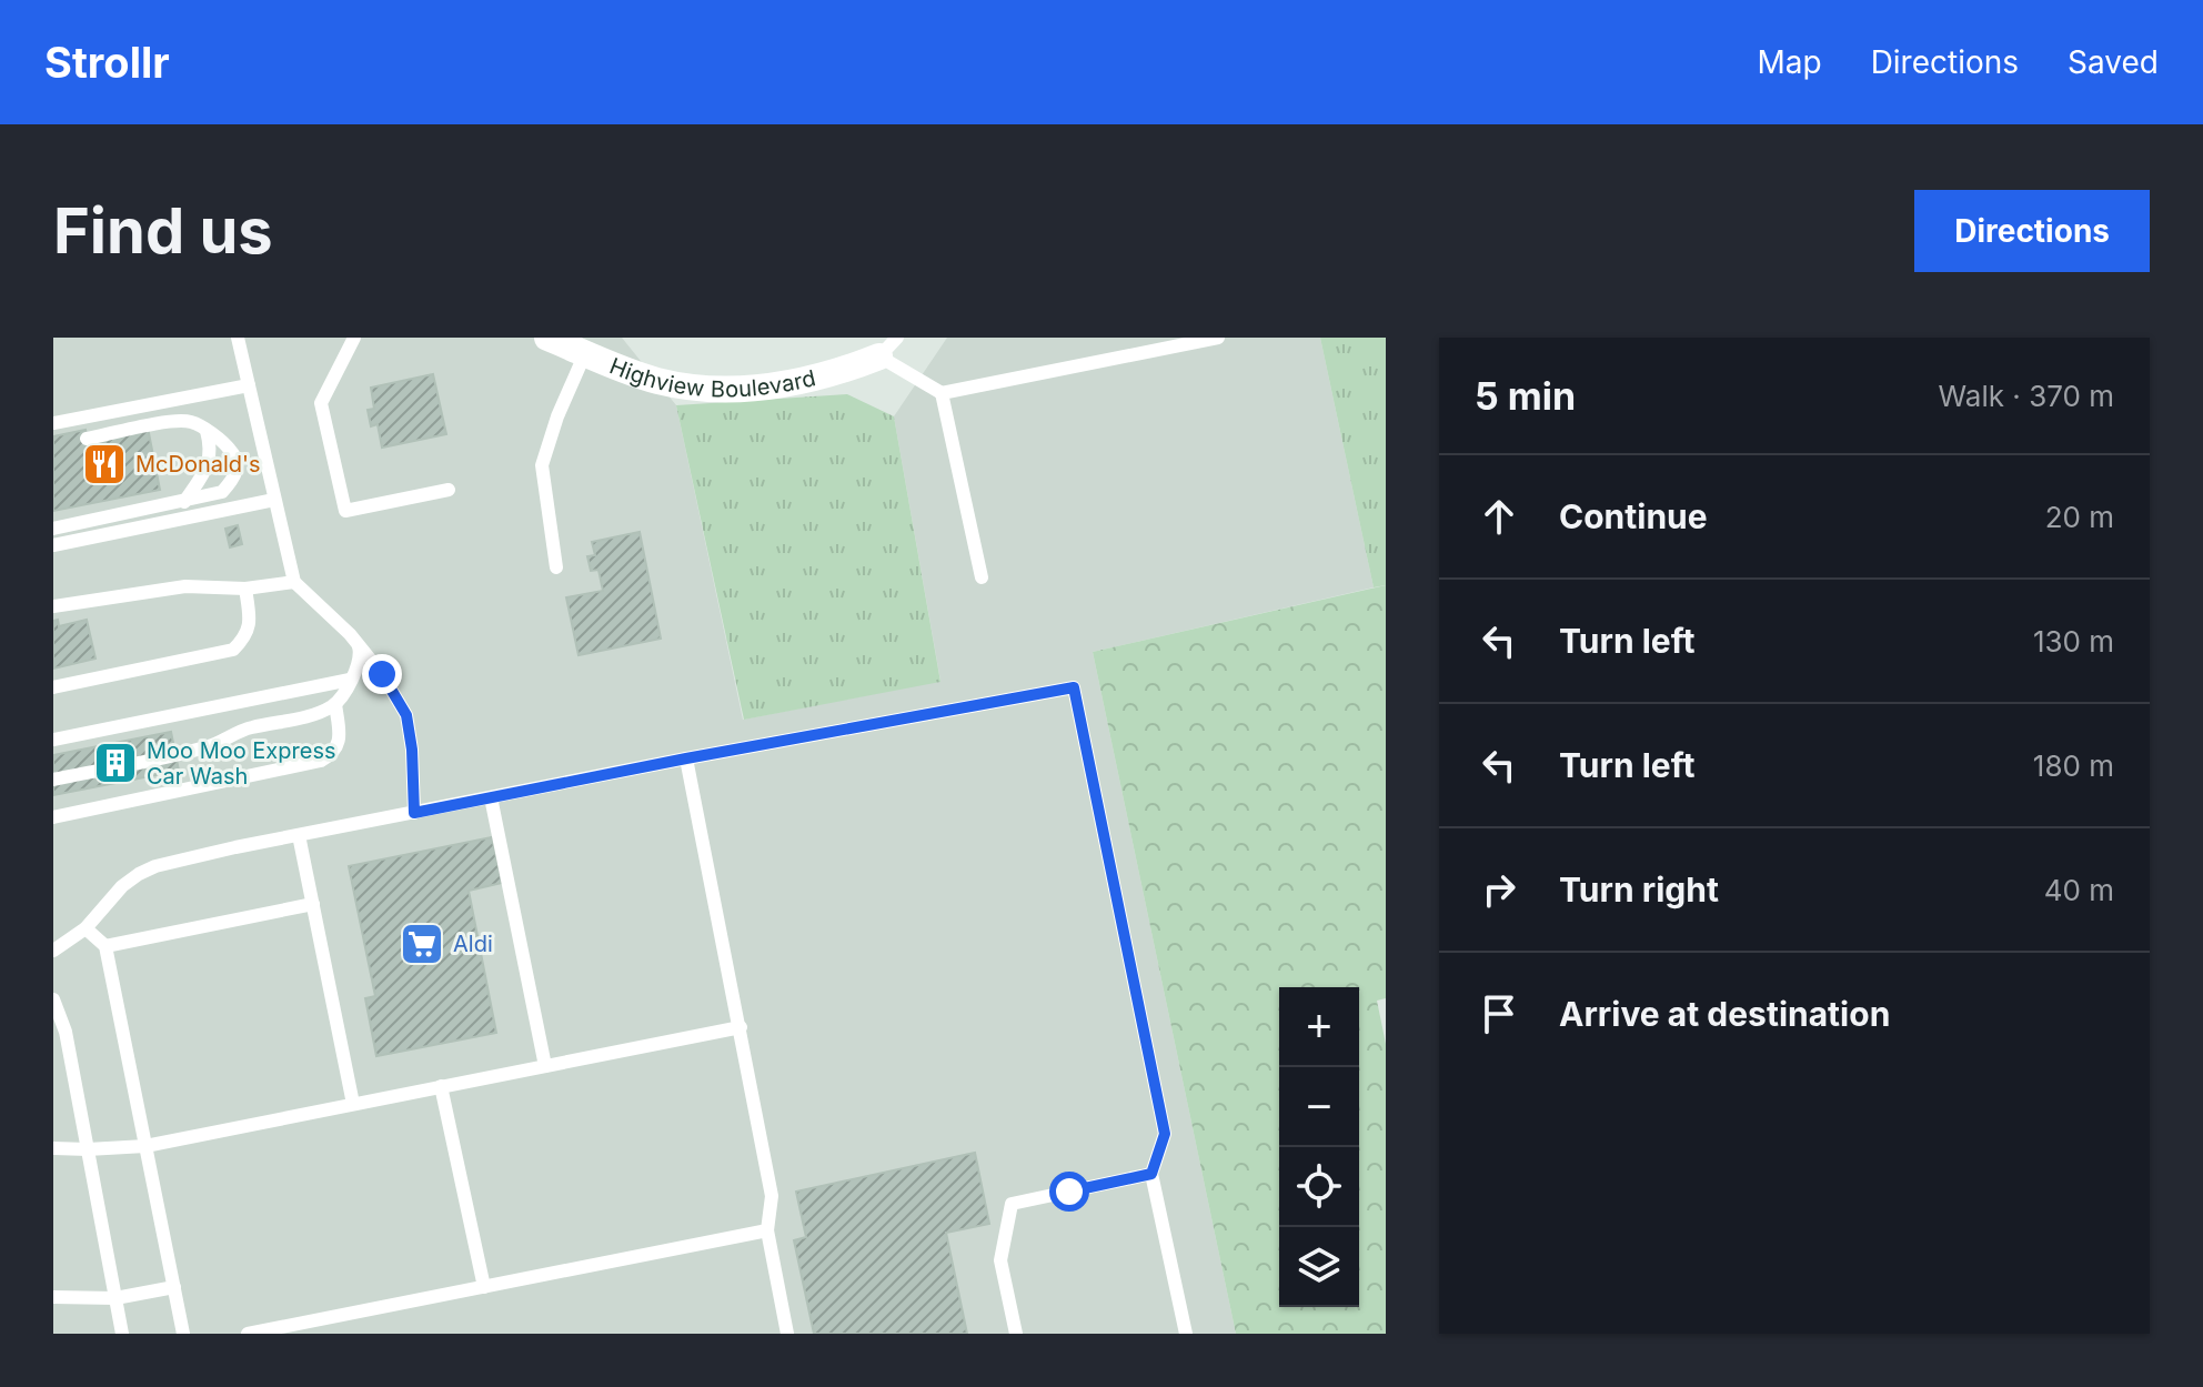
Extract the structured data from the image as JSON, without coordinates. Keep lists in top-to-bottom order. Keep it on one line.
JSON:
{"streets":{"street":["Highview Boulevard"]},"places":{"restaurant":["McDonald's"],"building":["Moo Moo Express Car Wash"],"supermarket":["Aldi"]},"page":{"header":"Strollr","nav":["Map","Directions","Saved"],"buttons":"Directions","title":"Find us","heading":["5 min","Walk · 370 m"],"list":[["Continue","20 m"],["Turn left","130 m"],["Turn left","180 m"],["Turn right","40 m"],"Arrive at destination"],"map_buttons":["+","−"]}}
